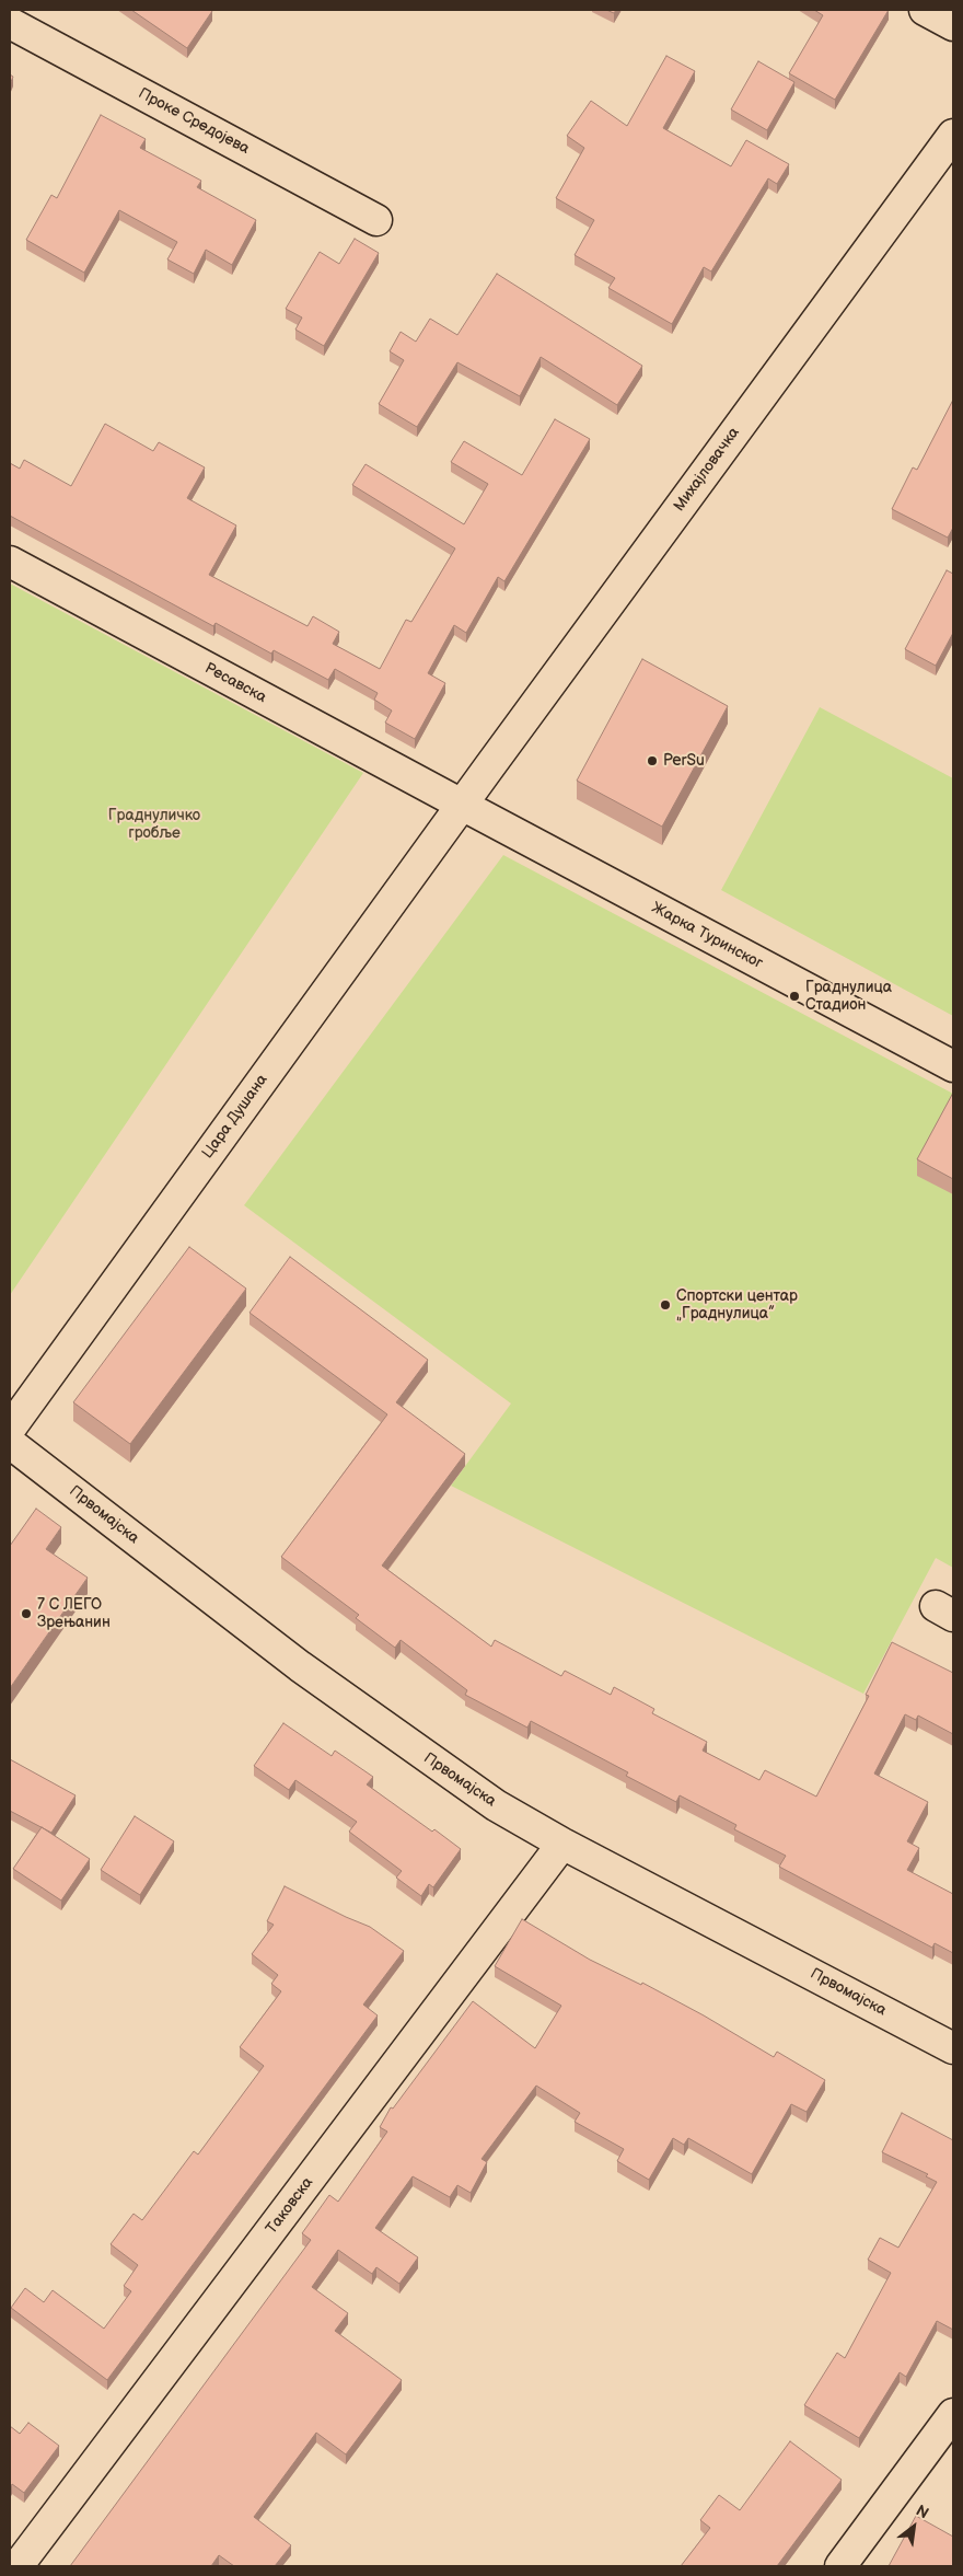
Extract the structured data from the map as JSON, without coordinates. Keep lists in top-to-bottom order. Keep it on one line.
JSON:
{"streets":{"street":["Проке Средојева","Михајловачка","Ресавска","Жарка Туринског","Цара Душана","Првомајска","Таковска"]},"crossings":[["Михајловачка","Ресавска"],["Михајловачка","Жарка Туринског"],["Михајловачка","Цара Душана"],["Ресавска","Жарка Туринског"],["Ресавска","Цара Душана"],["Жарка Туринског","Цара Душана"],["Првомајска","Таковска"]],"parks":["Граднуличко гробље"],"places":["PerSu","Граднулица Стадион","Спортски центар „Граднулица”","7 С ЛЕГО Зрењанин"],"north":"top right"}
